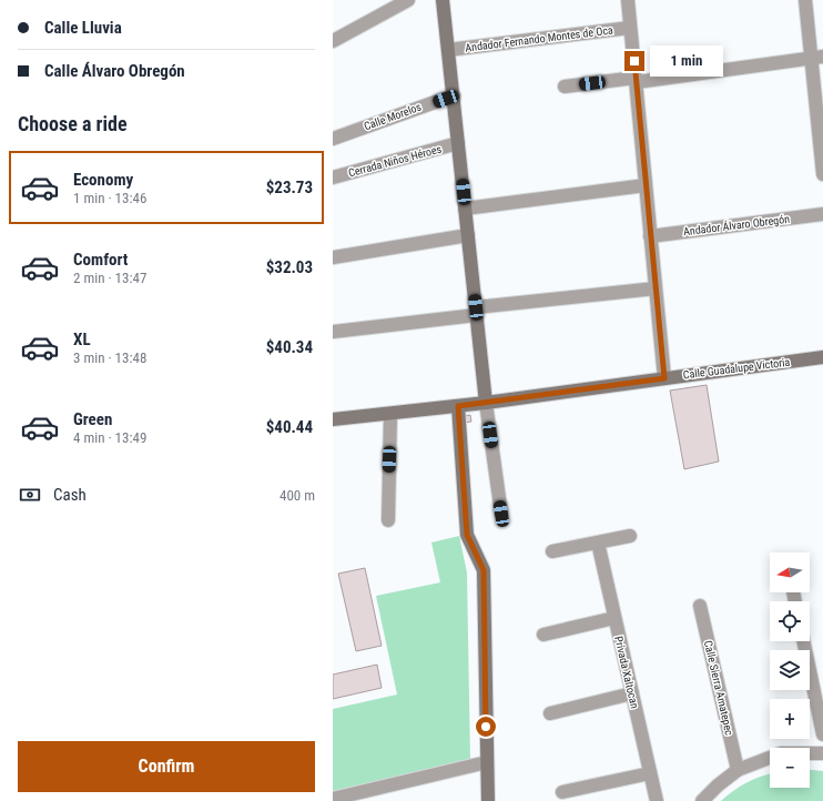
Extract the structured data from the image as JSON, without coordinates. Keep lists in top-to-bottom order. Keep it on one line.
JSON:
{"streets":{"street":["Andador Fernando Montes de Oca","Calle Morelos","Cerrada Niños Héroes","Andador Álvaro Obregón","Calle Guadalupe Victoria","Privada Xaltocan","Calle Sierra Amatepec"]},"north":"left","page":{"banner":["Calle Lluvia","Calle Álvaro Obregón"],"bubble":"1 min","heading":"Choose a ride","list":[{"name":"Economy","note":"1 min · 13:46","value":"$23.73"},{"name":"Comfort","note":"2 min · 13:47","value":"$32.03"},{"name":"XL","note":"3 min · 13:48","value":"$40.34"},{"name":"Green","note":"4 min · 13:49","value":"$40.44"}],"pay":["Cash","400 m"],"map_buttons":["+","−"],"buttons":"Confirm"}}
